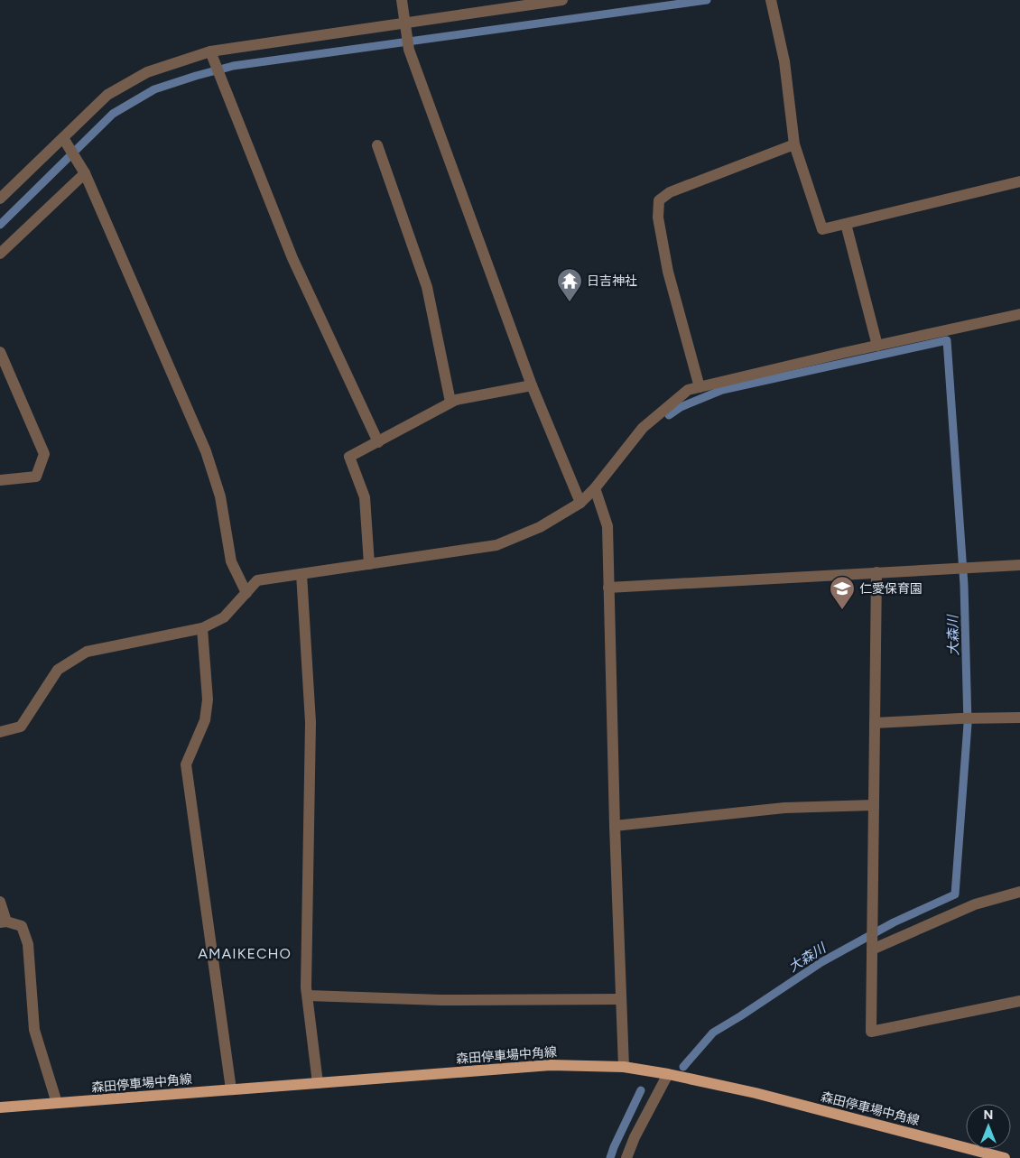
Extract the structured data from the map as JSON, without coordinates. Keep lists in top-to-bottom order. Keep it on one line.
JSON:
{"streets":{"main road":["森田停車場中角線"]},"districts":["AMAIKECHO"],"water":["大森川"],"places":{"temple":["日吉神社"],"school or university":["仁愛保育園"]},"north":"top"}
